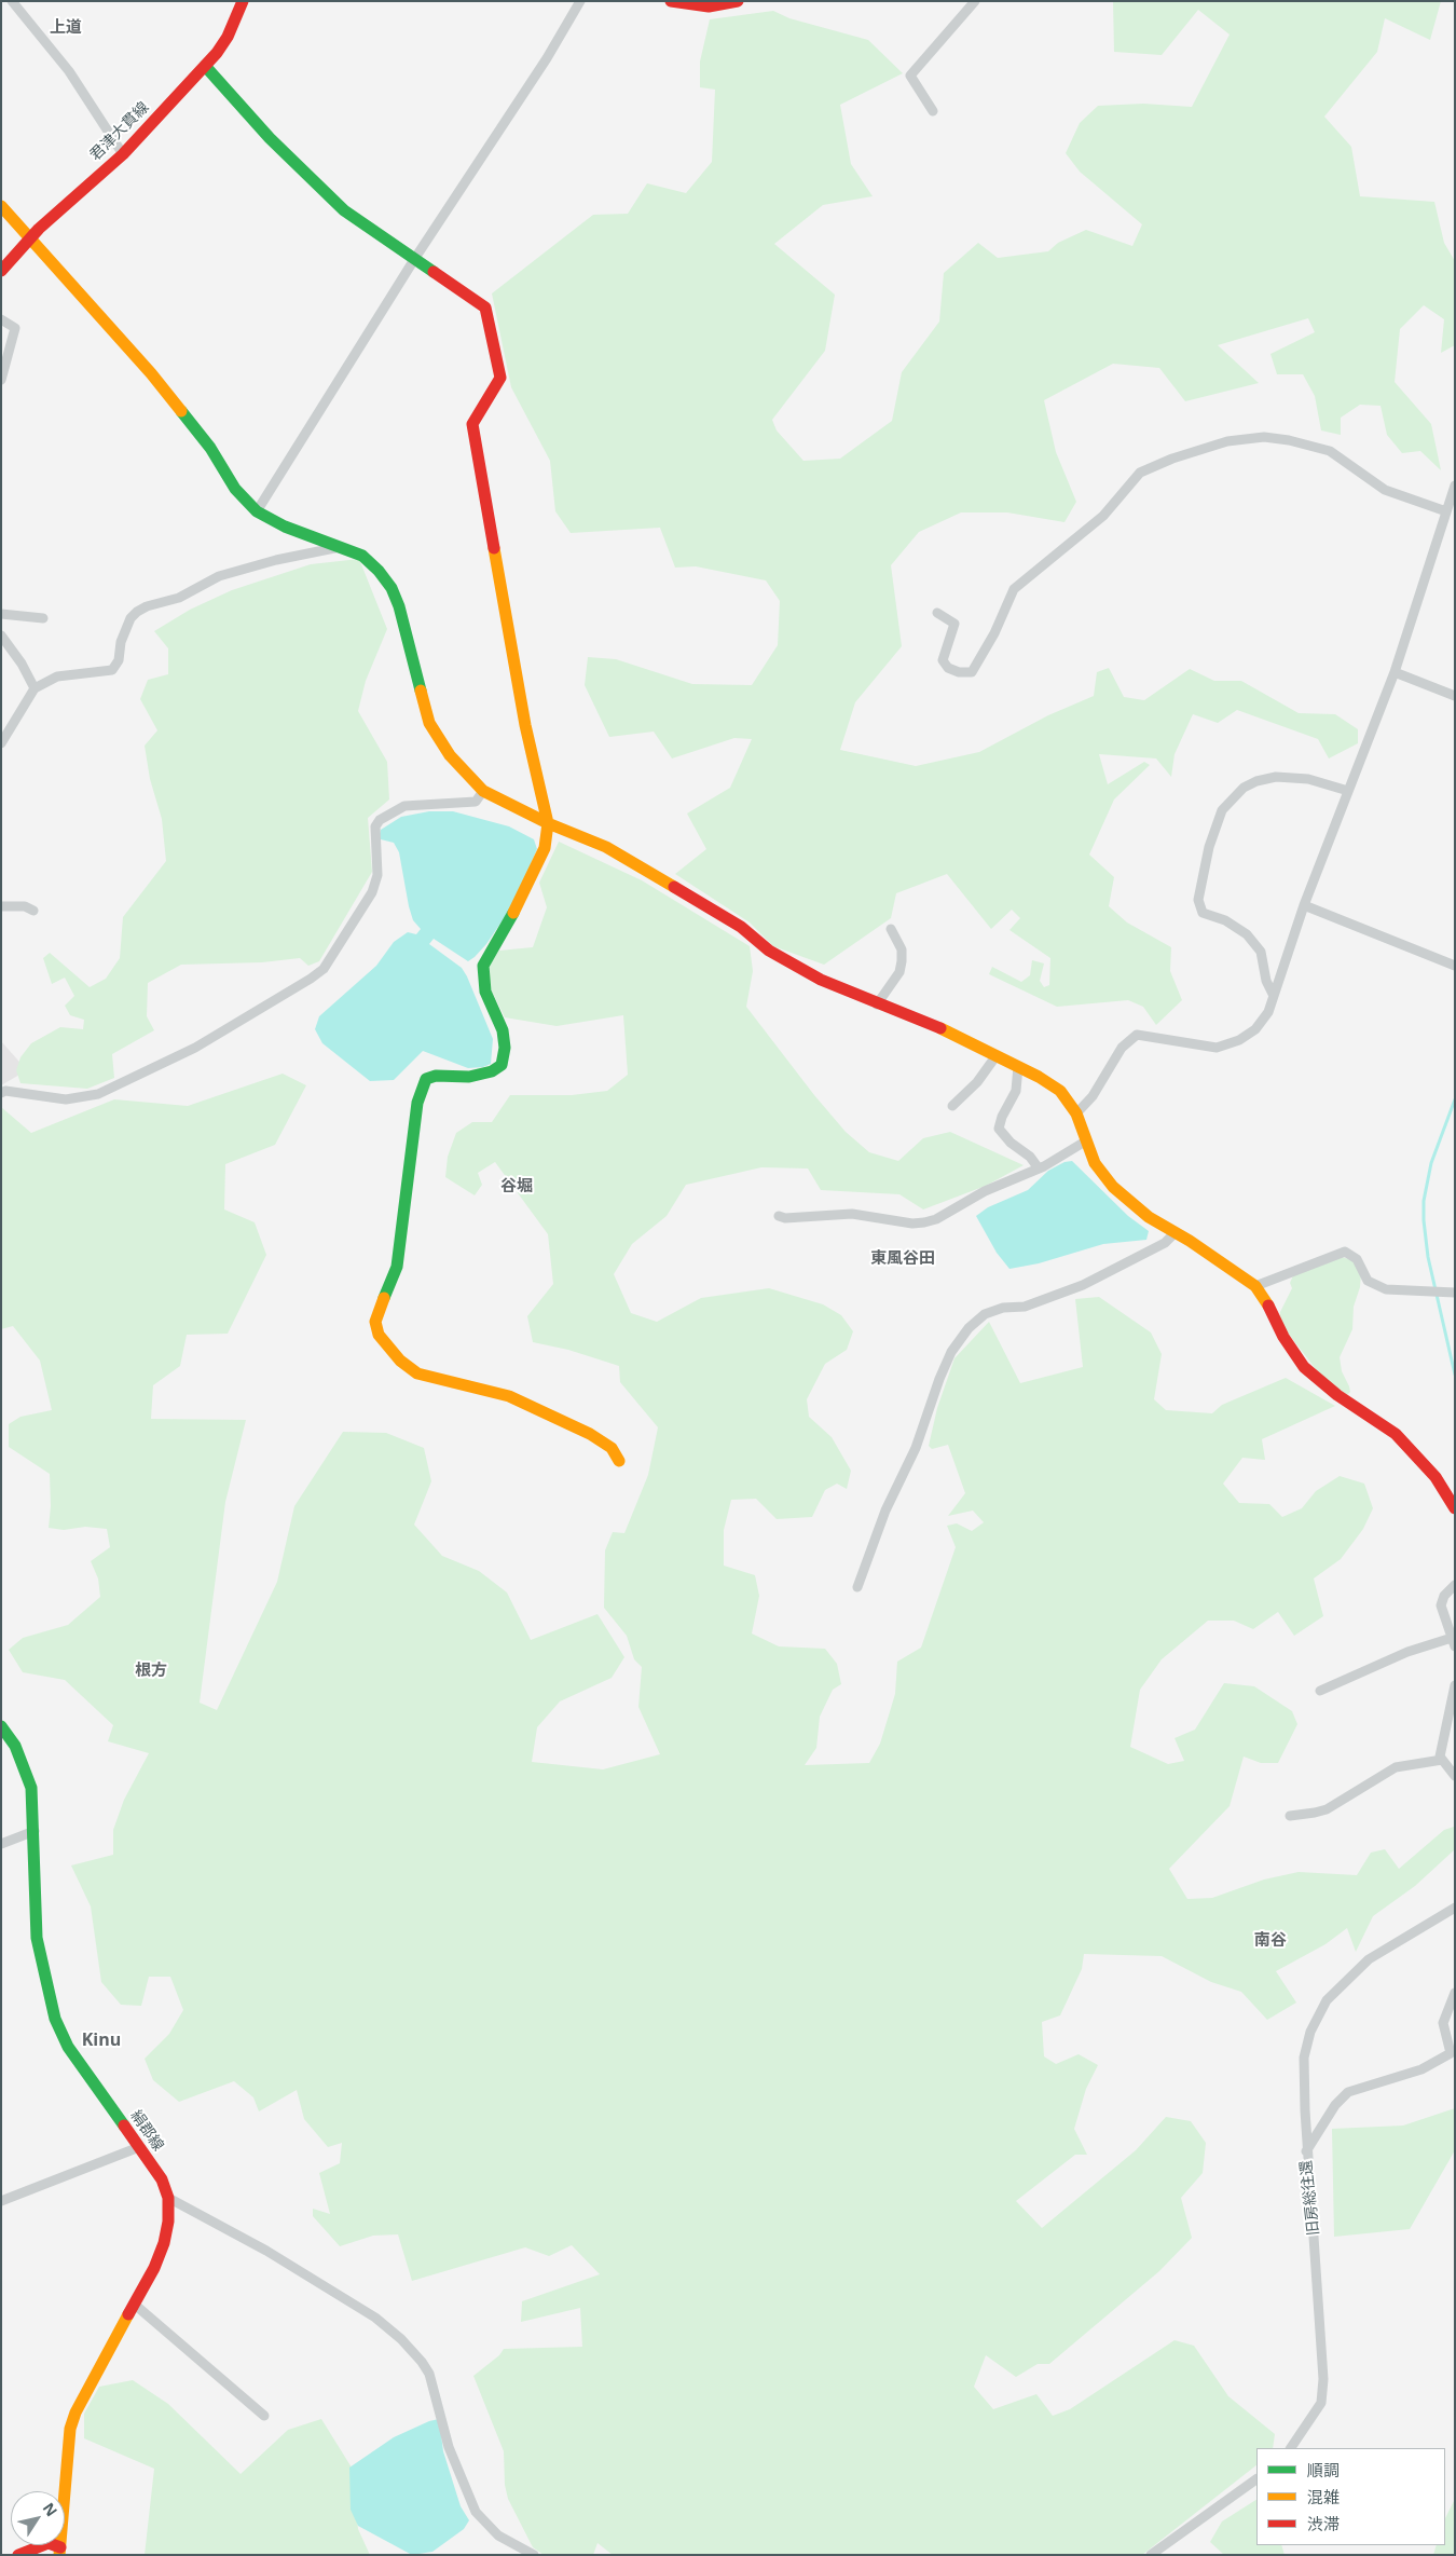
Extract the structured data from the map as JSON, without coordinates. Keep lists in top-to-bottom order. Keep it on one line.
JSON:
{"streets":{"street":["君津大貫線","絹郡線","旧房総往還"]},"districts":["上道","谷堀","東風谷田","根方","南谷","Kinu"],"legend":["順調","混雑","渋滞"],"north":"top right"}
